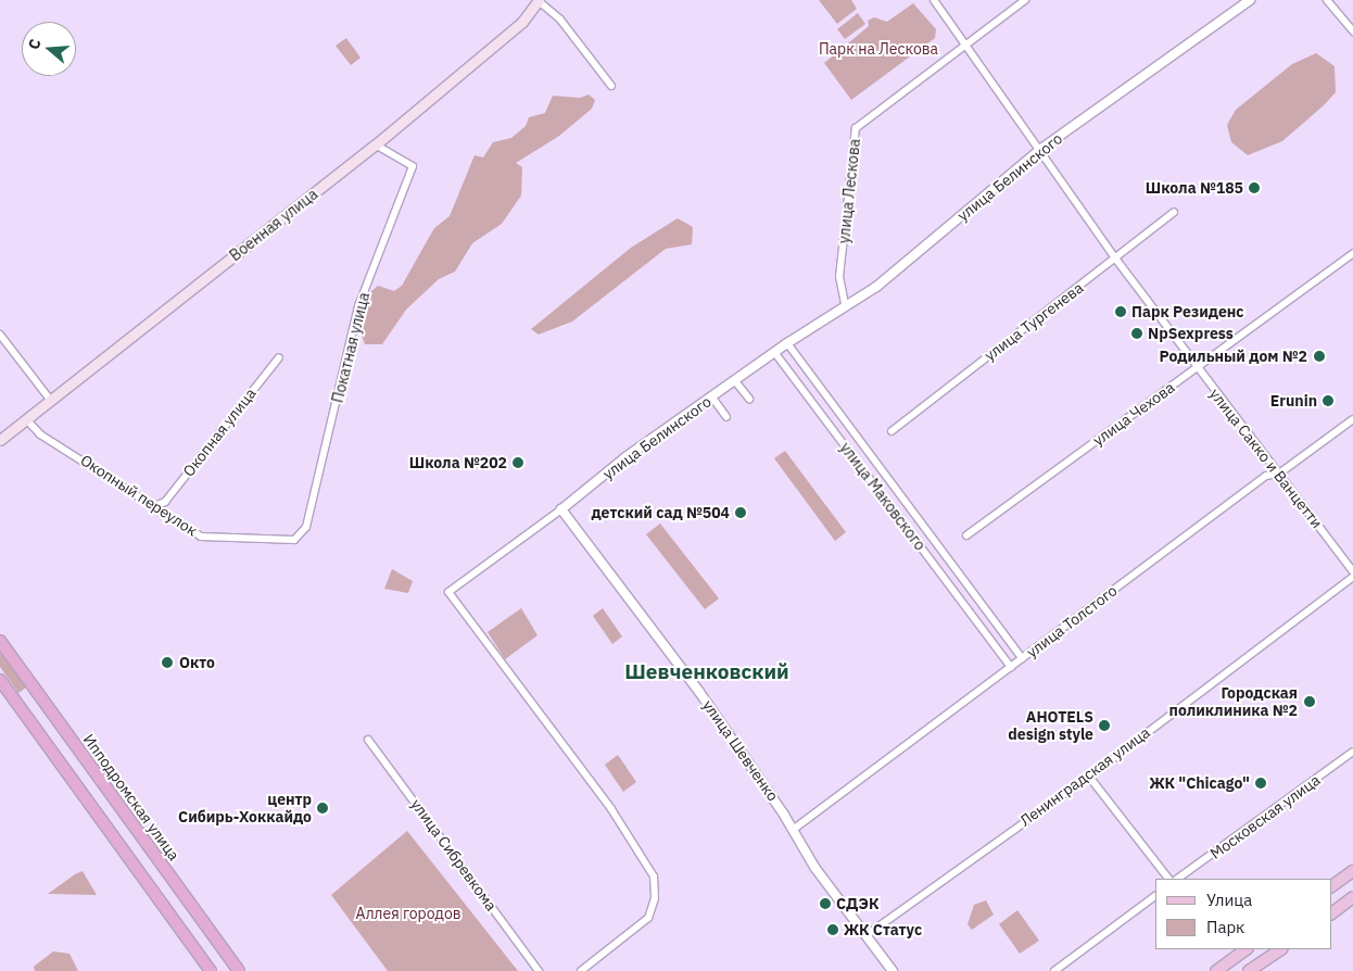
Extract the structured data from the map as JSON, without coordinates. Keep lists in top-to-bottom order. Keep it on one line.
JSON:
{"streets":{"highway":["Ипподромская улица"],"main road":["Военная улица"],"street":["улица Белинского","улица Лескова","улица Тургенева","Покатная улица","улица Чехова","Окопная улица","улица Сакко и Ванцетти","Окопный переулок","улица Маковского","улица Толстого","улица Шевченко","Ленинградская улица","Московская улица","улица Сибревкома"]},"crossings":[["улица Белинского","улица Лескова"],["улица Белинского","улица Сакко и Ванцетти"],["улица Белинского","улица Маковского"],["улица Белинского","улица Шевченко"],["улица Лескова","улица Сакко и Ванцетти"],["Военная улица","Покатная улица"],["Военная улица","Окопный переулок"],["улица Тургенева","улица Сакко и Ванцетти"],["Покатная улица","Окопный переулок"],["улица Чехова","улица Сакко и Ванцетти"],["Окопная улица","Окопный переулок"],["улица Сакко и Ванцетти","улица Толстого"],["улица Маковского","улица Толстого"],["улица Толстого","улица Шевченко"],["улица Шевченко","Ленинградская улица"]],"districts":["Шевченковский"],"parks":["Парк на Лескова","Аллея городов"],"places":["Школа №185","Парк Резиденс","NpSexpress","Родильный дом №2","Erunin","Школа №202","детский сад №504","Окто","Городская поликлиника №2","AHOTELS design style","ЖК \"Chicago\"","центр Сибирь-Хоккайдо","СДЭК","ЖК Статус"],"legend":["Улица","Парк"],"north":"left"}
